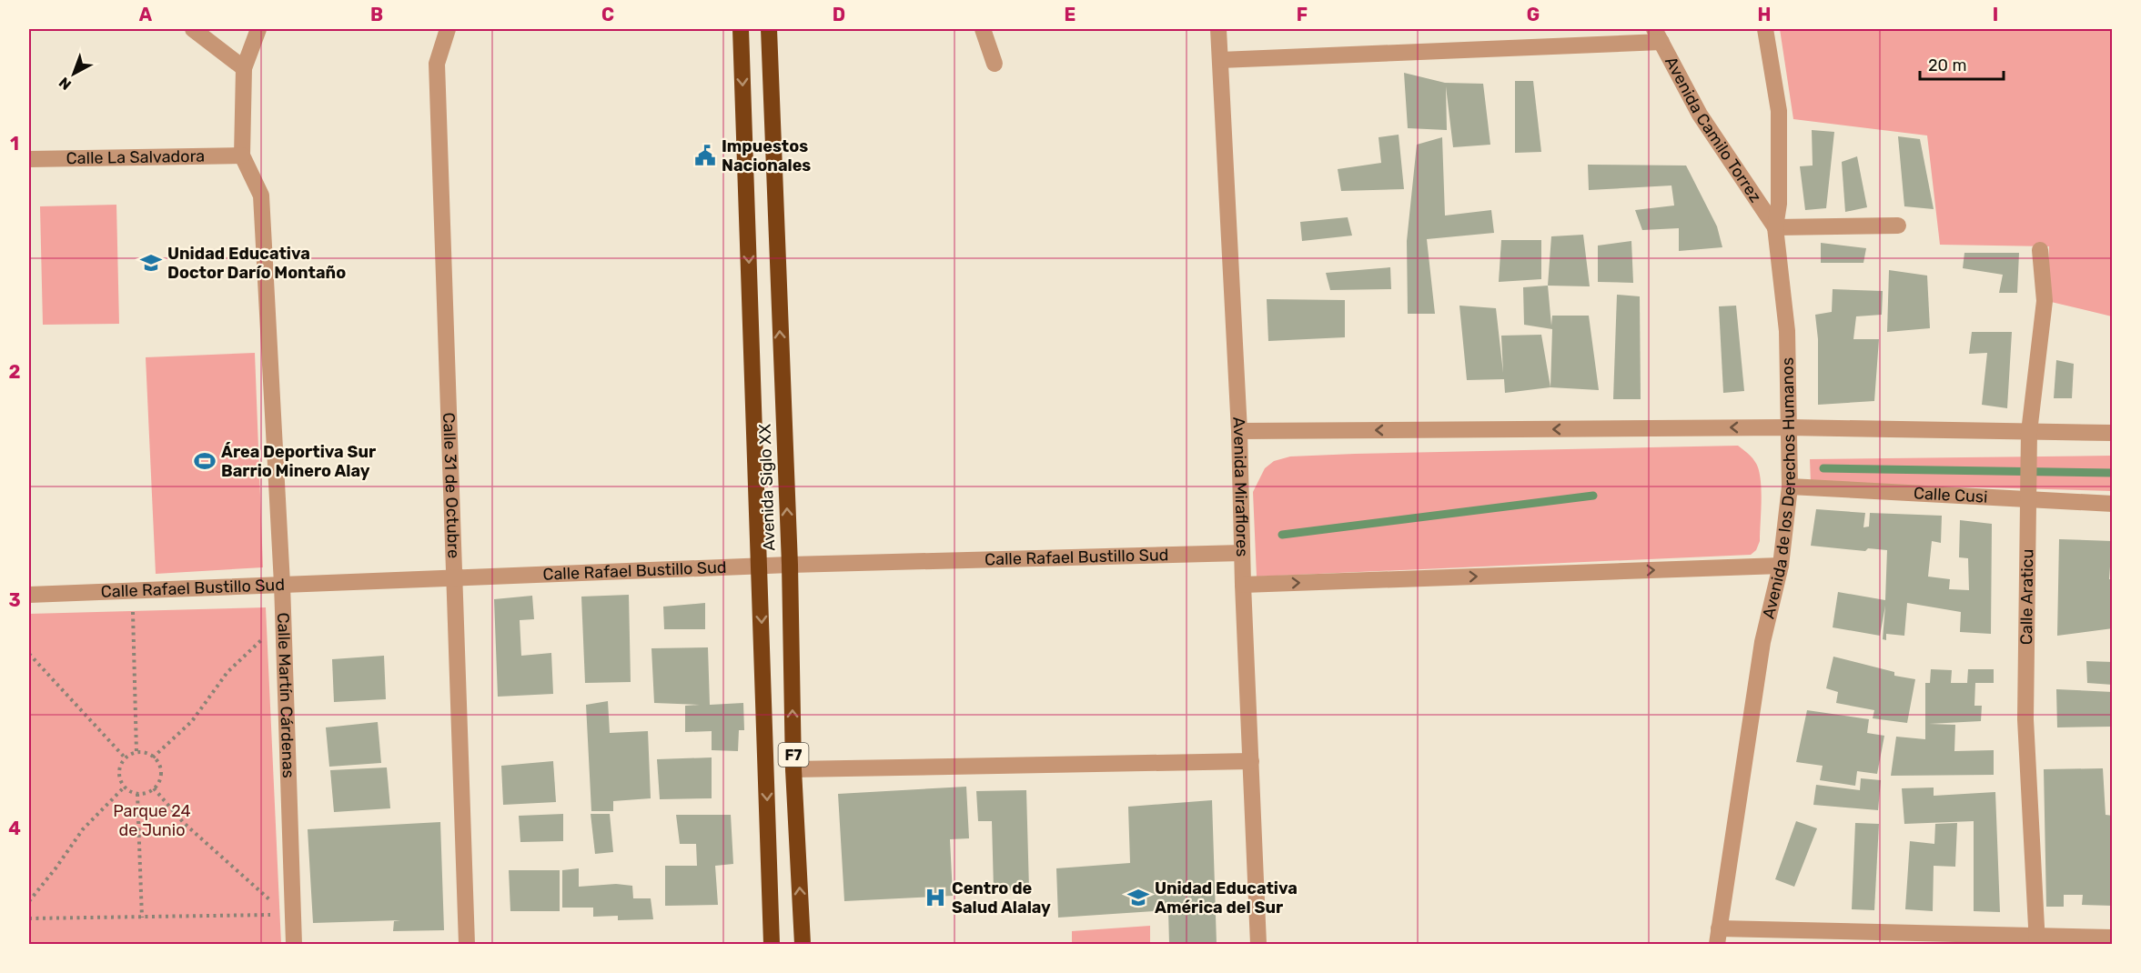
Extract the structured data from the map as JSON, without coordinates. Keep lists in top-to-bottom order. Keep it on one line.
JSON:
{"streets":{"highway":["Avenida Siglo XX","F7"],"street":["Avenida Camilo Torrez","Calle La Salvadora","Calle 31 de Octubre","Avenida Miraflores","Avenida de los Derechos Humanos","Calle Cusi","Calle Rafael Bustillo Sud","Calle Araticu","Calle Martín Cárdenas"]},"crossings":[["Avenida Camilo Torrez","Avenida de los Derechos Humanos"],["Calle La Salvadora","Calle Martín Cárdenas"],["Calle 31 de Octubre","Calle Rafael Bustillo Sud"],["Avenida Miraflores","Calle Rafael Bustillo Sud"],["Avenida Siglo XX","Calle Rafael Bustillo Sud"],["Avenida de los Derechos Humanos","Calle Cusi"],["Calle Cusi","Calle Araticu"],["Calle Rafael Bustillo Sud","Calle Martín Cárdenas"]],"parks":["Parque 24 de Junio"],"places":{"public building":["Impuestos Nacionales"],"school or university":["Unidad Educativa Doctor Darío Montaño","Unidad Educativa América del Sur"],"sports":["Área Deportiva Sur Barrio Minero Alay"],"hospital":["Centro de Salud Alalay"]},"scale_bar":"20 m","north":"bottom left","grid":{"columns":["A","B","C","D","E","F","G","H","I"],"rows":["1","2","3","4"]}}
